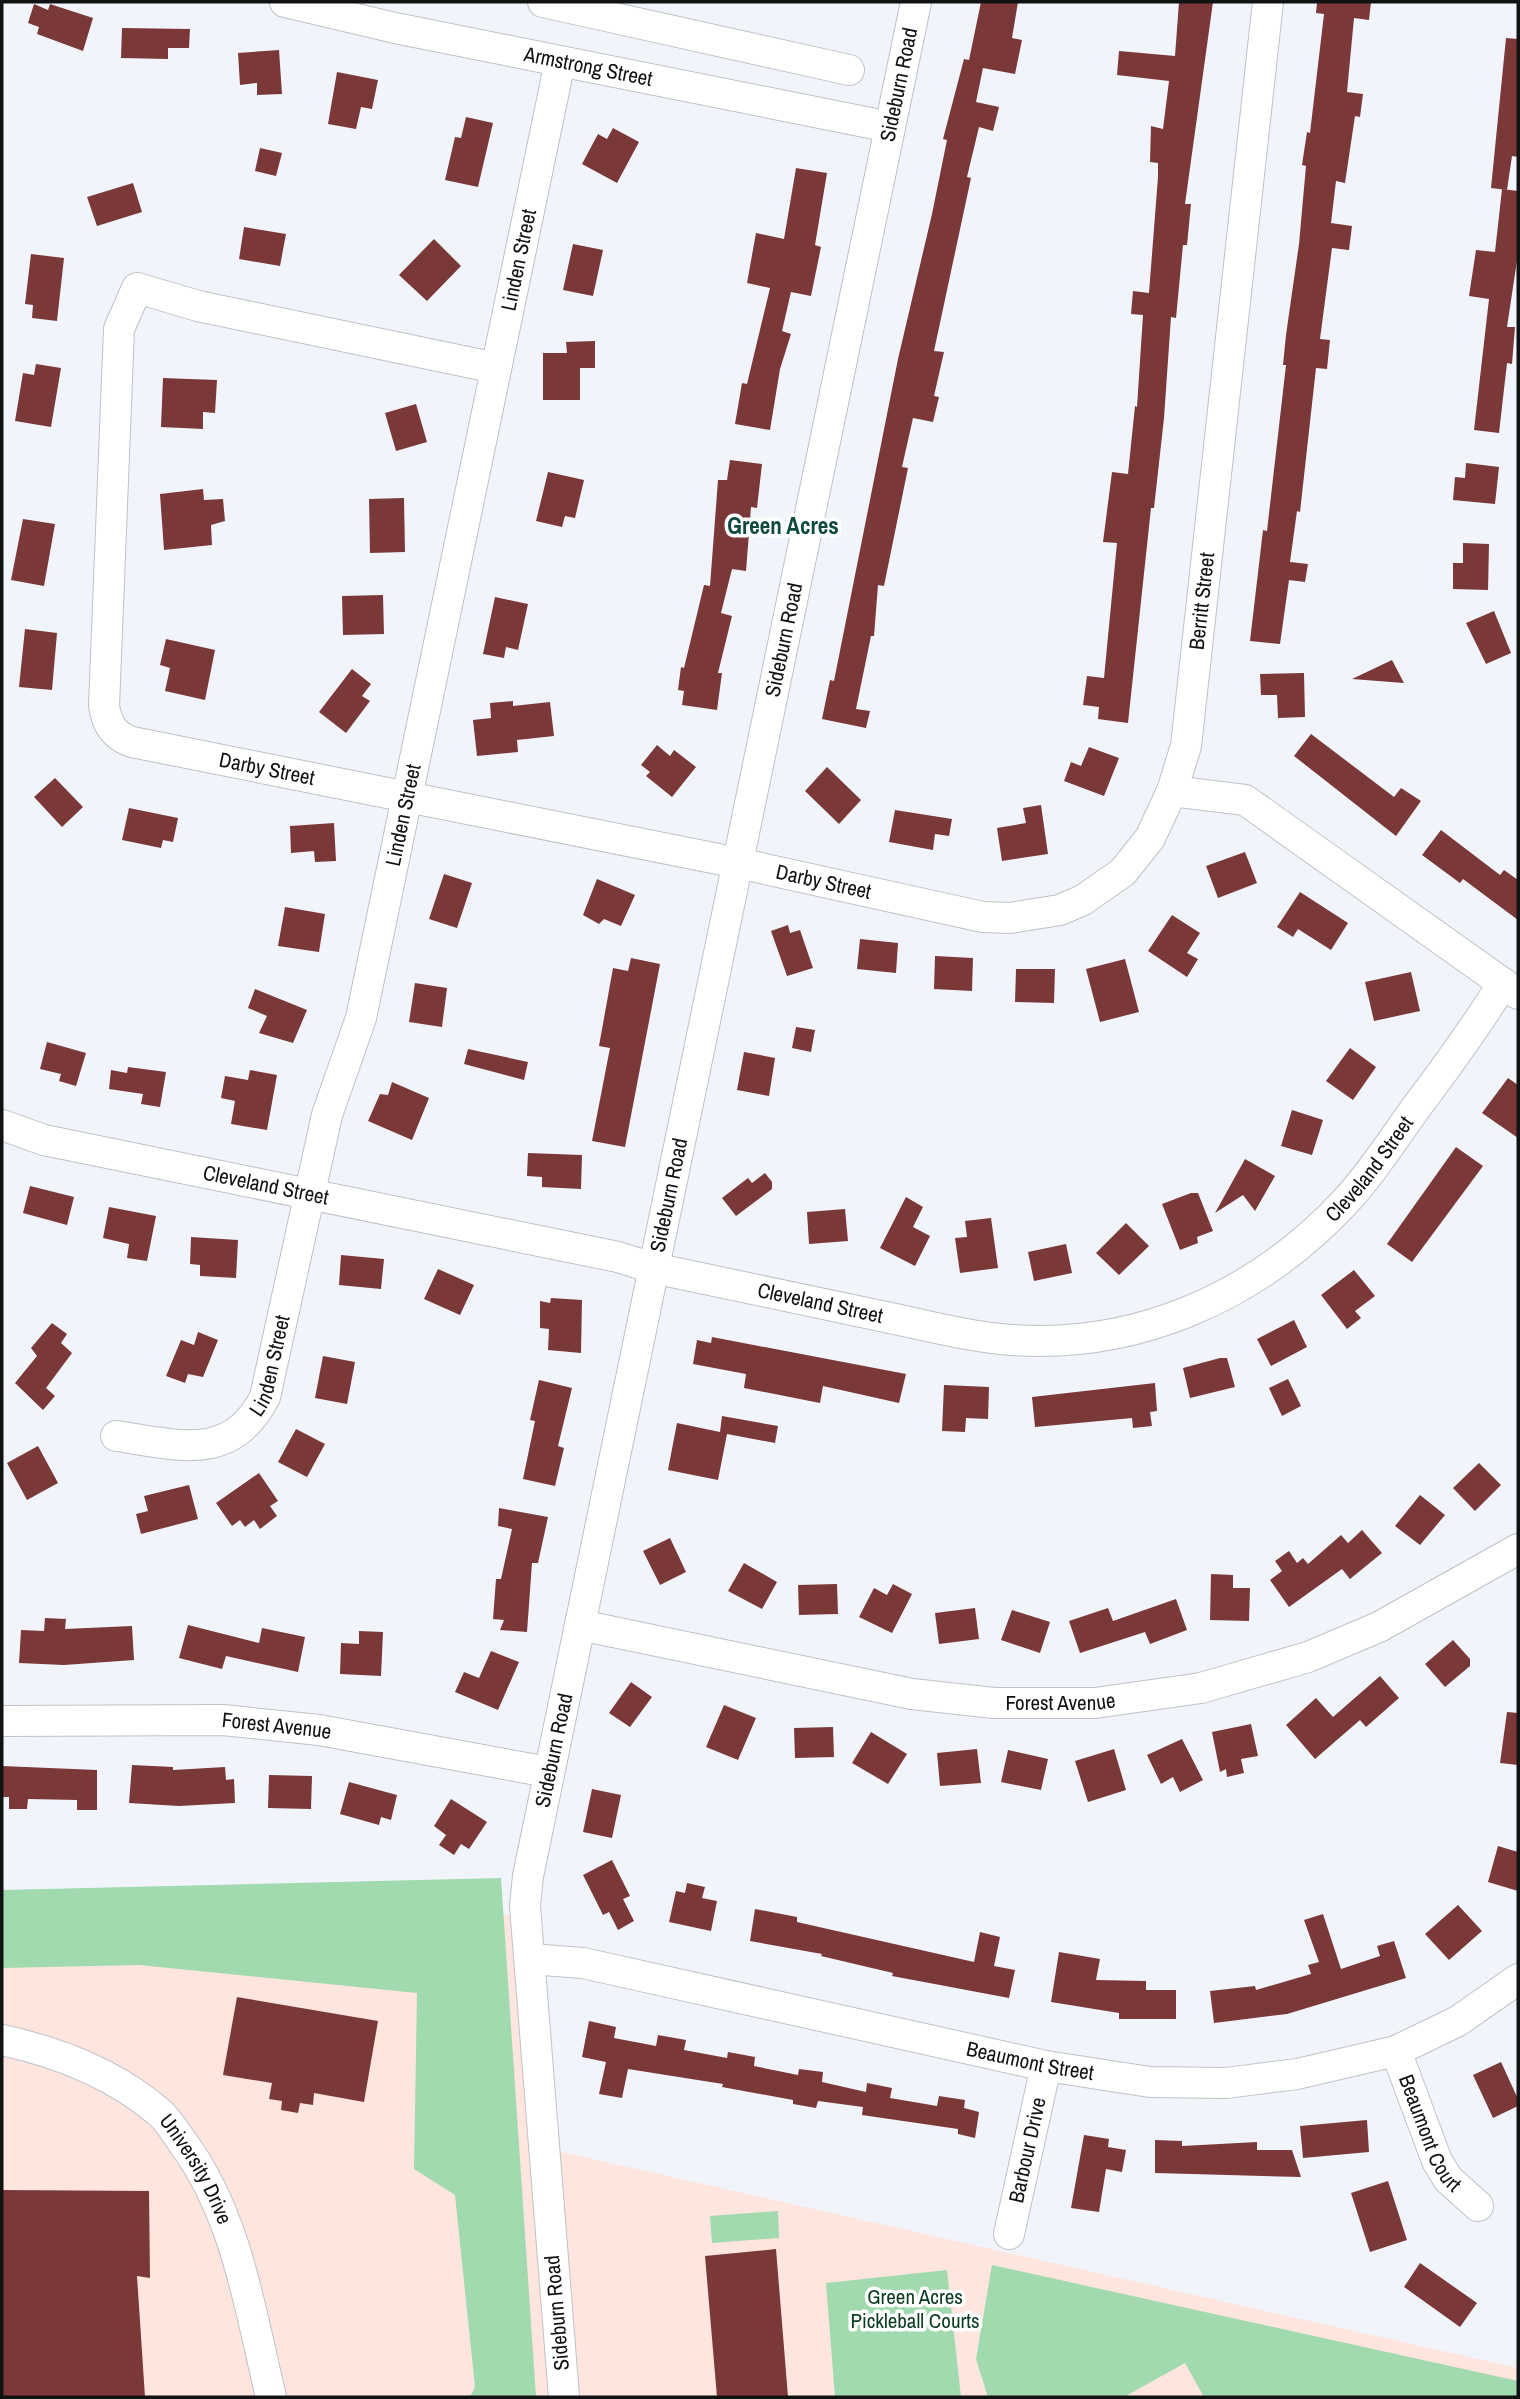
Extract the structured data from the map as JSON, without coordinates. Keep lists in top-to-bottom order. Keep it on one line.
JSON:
{"streets":{"street":["Armstrong Street","Sideburn Road","Linden Street","Berritt Street","Darby Street","Cleveland Street","Forest Avenue","Beaumont Street","Beaumont Court","Barbour Drive","University Drive"]},"crossings":[["Armstrong Street","Sideburn Road"],["Armstrong Street","Linden Street"],["Sideburn Road","Darby Street"],["Sideburn Road","Cleveland Street"],["Sideburn Road","Forest Avenue"],["Sideburn Road","Beaumont Street"],["Linden Street","Darby Street"],["Linden Street","Cleveland Street"],["Berritt Street","Darby Street"],["Beaumont Street","Beaumont Court"],["Beaumont Street","Barbour Drive"]],"districts":["Green Acres"],"parks":["Green Acres Pickleball Courts"]}
